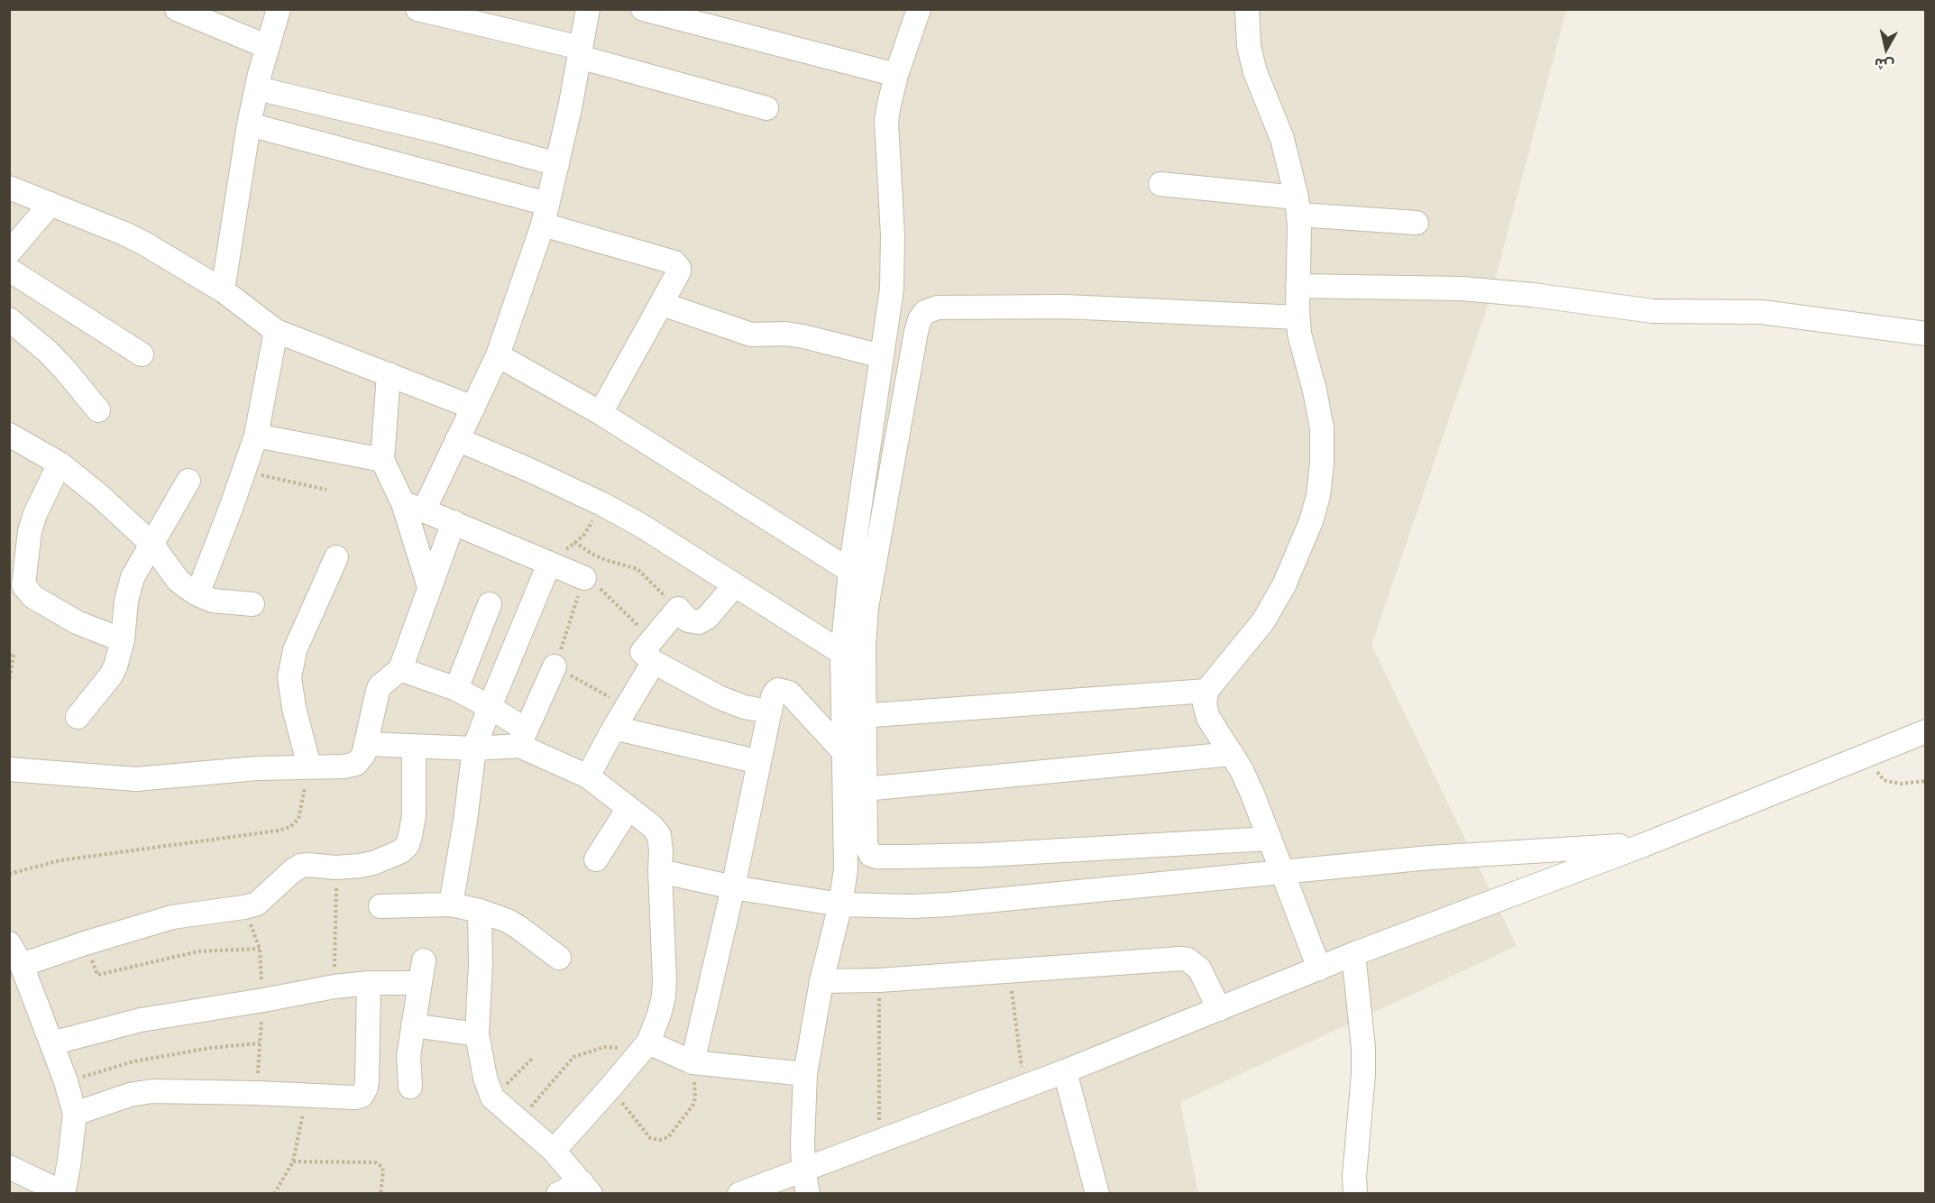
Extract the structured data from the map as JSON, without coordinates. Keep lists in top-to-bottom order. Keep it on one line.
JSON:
{"north":"bottom"}
